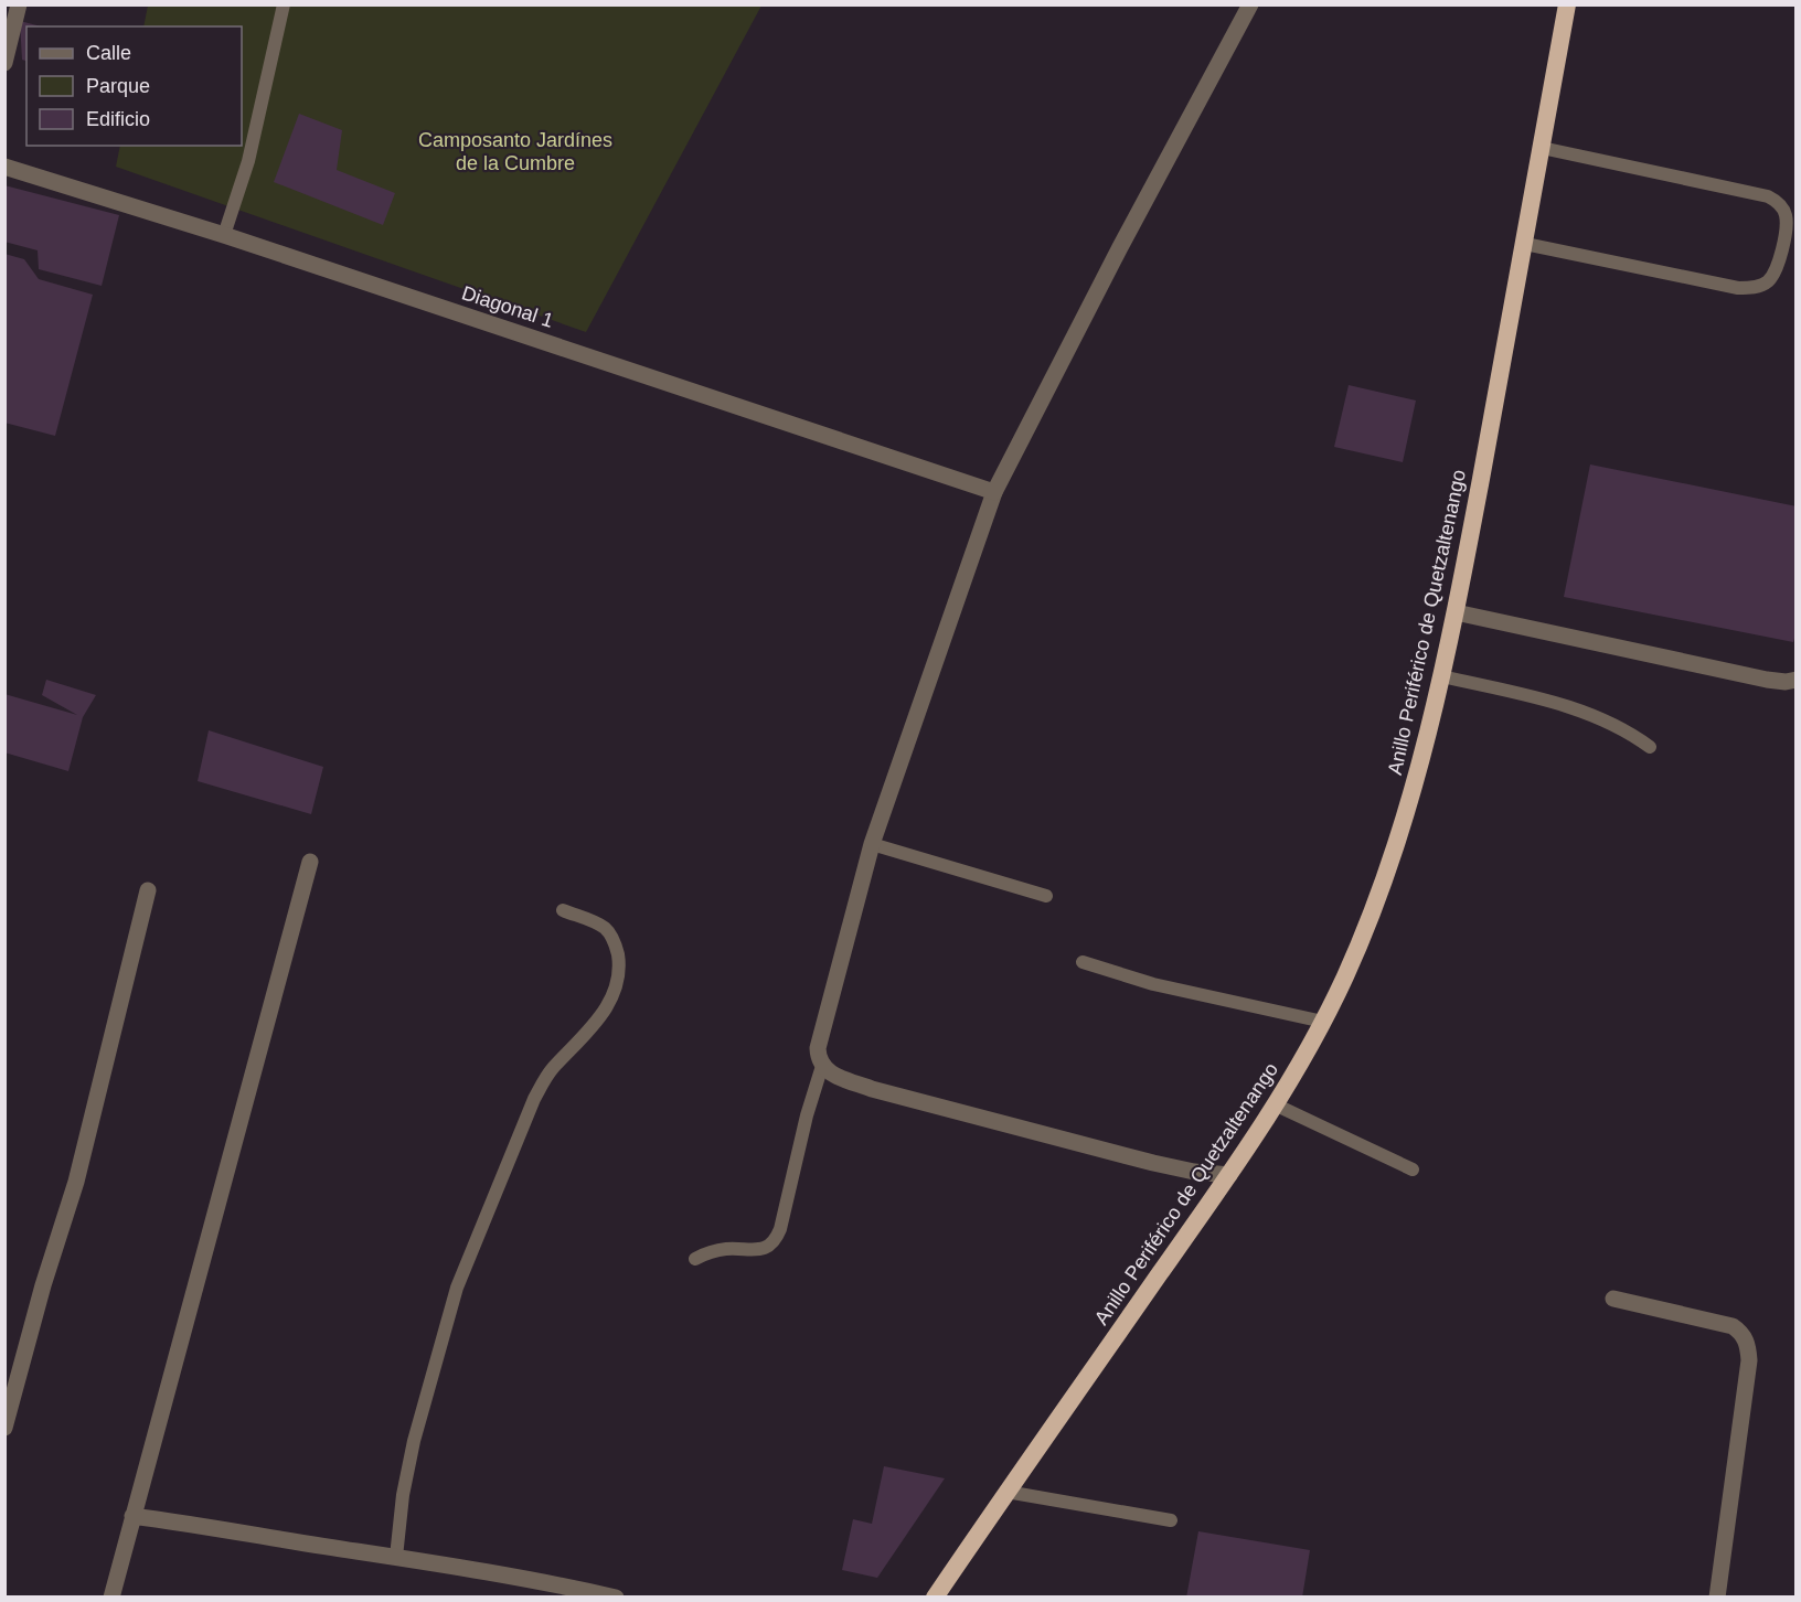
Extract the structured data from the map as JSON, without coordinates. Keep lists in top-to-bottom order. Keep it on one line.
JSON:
{"streets":{"highway":["Anillo Periférico de Quetzaltenango"],"street":["Diagonal 1"]},"parks":["Camposanto Jardínes de la Cumbre"],"legend":["Calle","Parque","Edificio"]}
